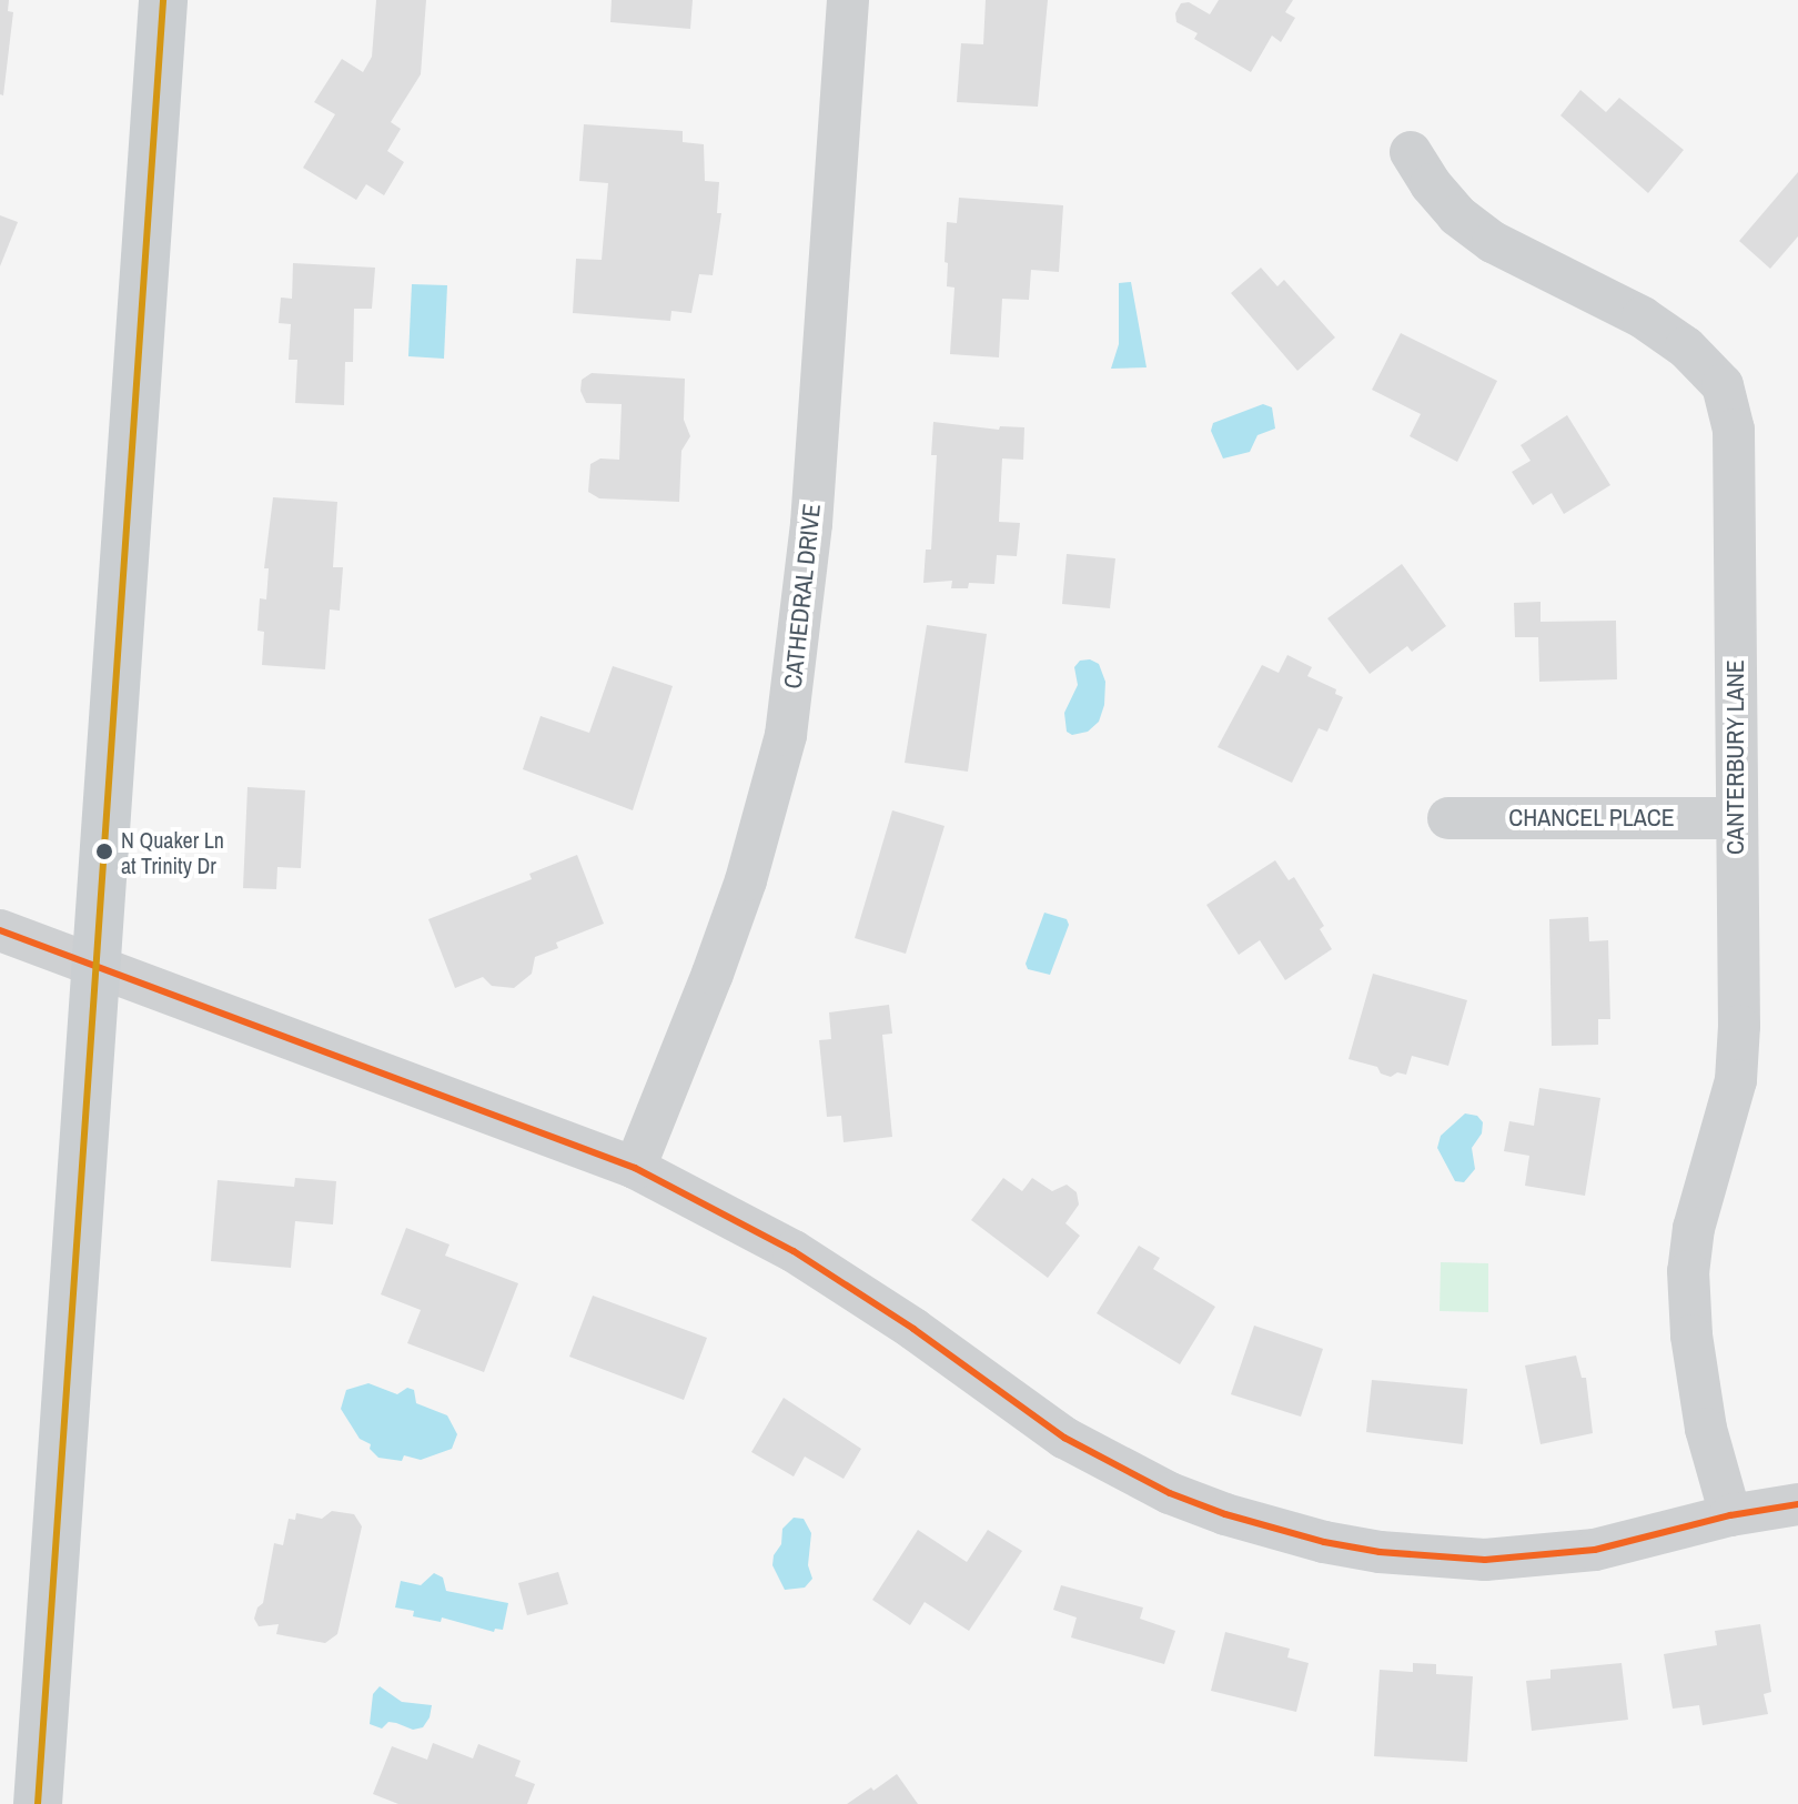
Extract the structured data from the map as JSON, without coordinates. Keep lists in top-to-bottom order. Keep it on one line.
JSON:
{"streets":{"street":["CATHEDRAL DRIVE","CANTERBURY LANE","CHANCEL PLACE"]},"crossings":[["CANTERBURY LANE","CHANCEL PLACE"]],"places":["N Quaker Ln at Trinity Dr"]}
